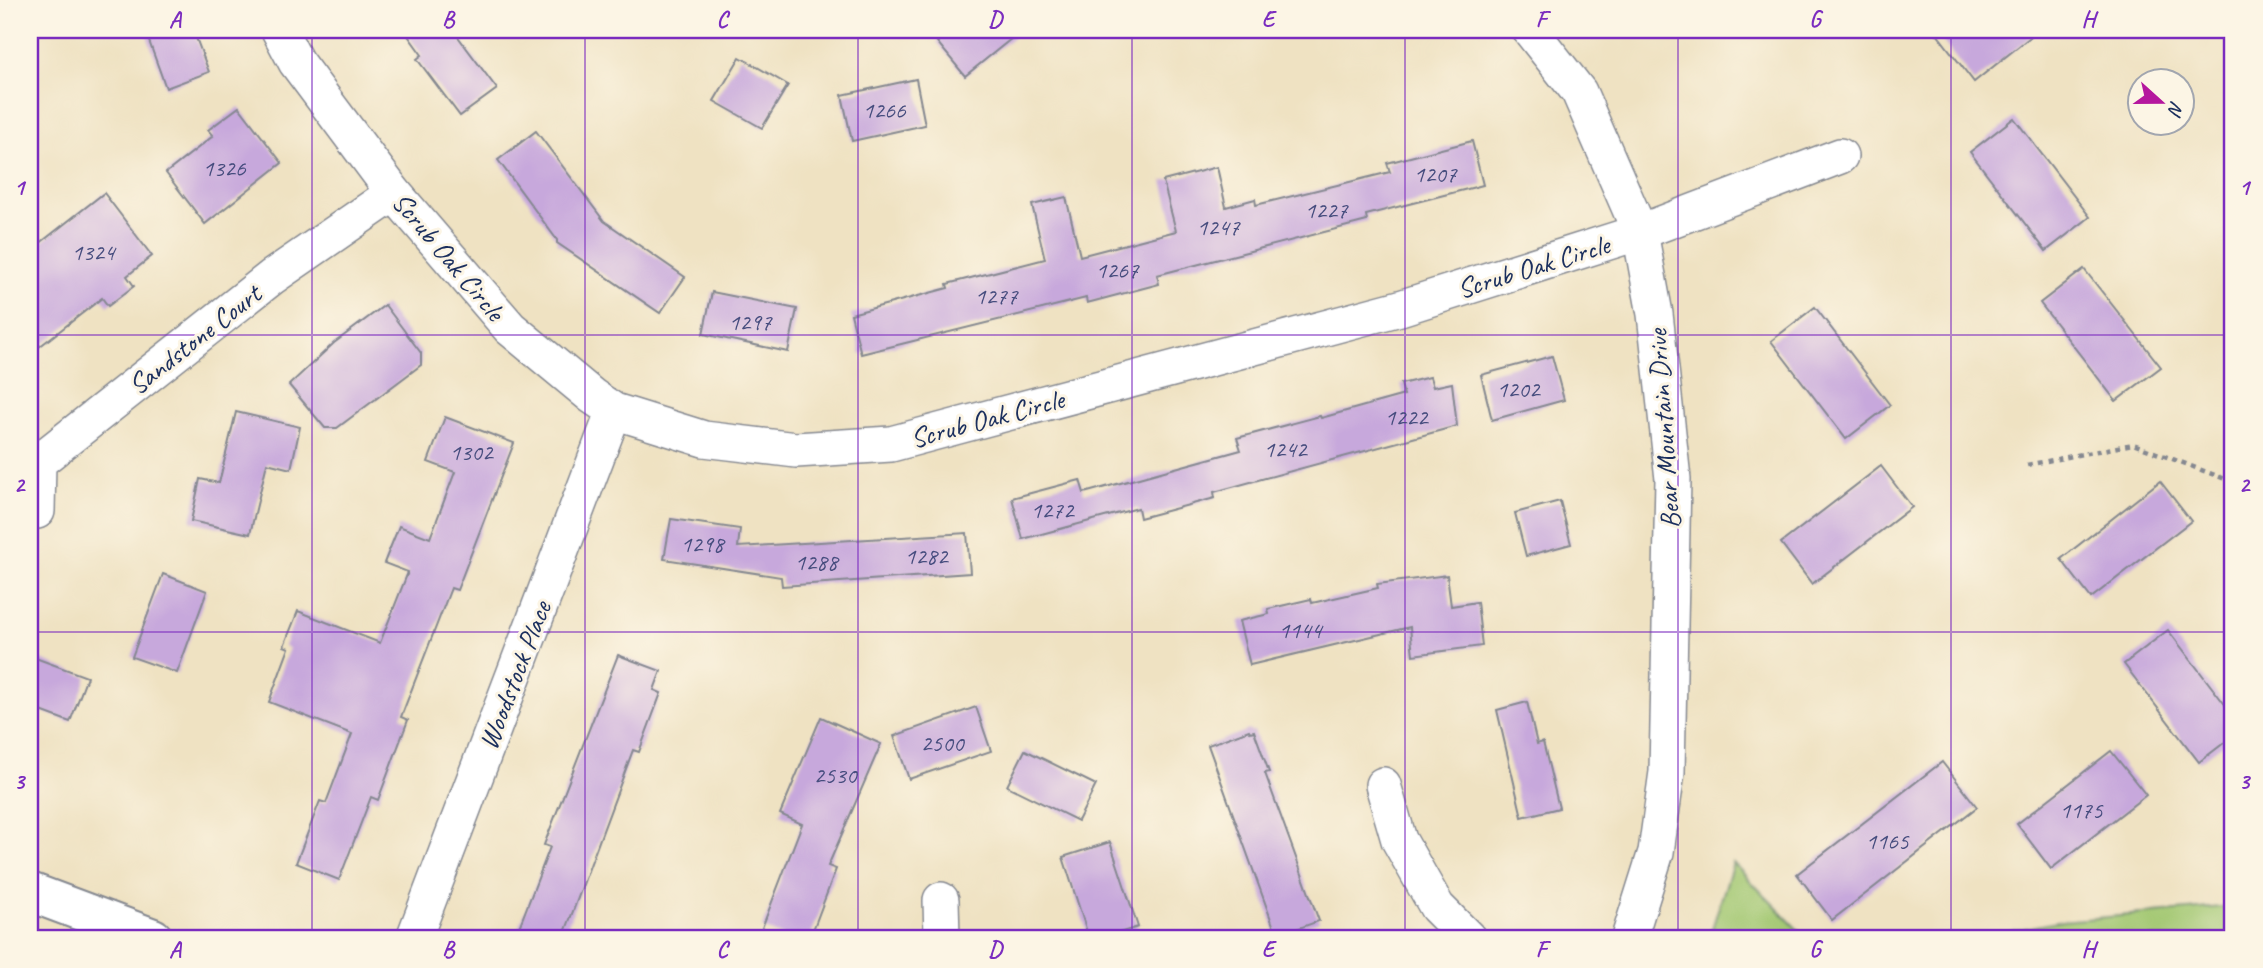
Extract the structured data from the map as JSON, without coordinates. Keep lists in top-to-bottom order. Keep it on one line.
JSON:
{"streets":{"street":["Scrub Oak Circle","Sandstone Court","Bear Mountain Drive","Woodstock Place"]},"crossings":[["Scrub Oak Circle","Sandstone Court"],["Scrub Oak Circle","Bear Mountain Drive"],["Scrub Oak Circle","Woodstock Place"]],"house_numbers":["1266","1326","1207","1227","1247","1324","1267","1277","1297","1202","1222","1242","1302","1272","1298","1282","1288","1144","2500","2530","1175","1165"],"north":"right","grid":{"columns":["A","B","C","D","E","F","G","H"],"rows":["1","2","3"]}}
